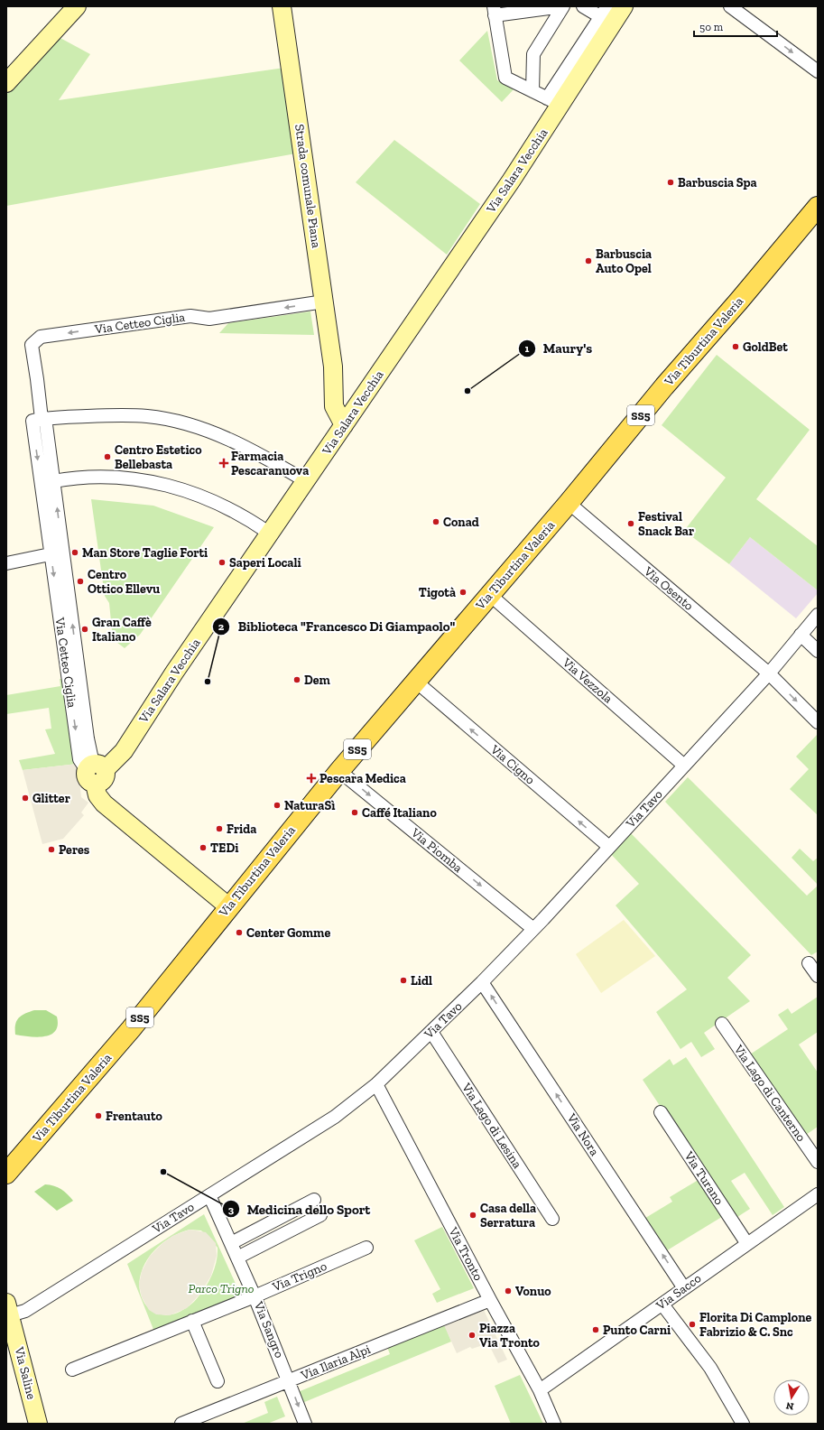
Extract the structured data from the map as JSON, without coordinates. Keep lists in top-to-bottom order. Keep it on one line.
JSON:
{"streets":{"main road":["Via Tiburtina Valeria","SS5"],"street":["Via Salara Vecchia","Strada comunale Piana","Via Cetteo Ciglia","Via Osento","Via Vezzola","Via Cigno","Via Tavo","Via Piomba","Via Lago di Canterno","Via Lago di Lesina","Via Nora","Via Turano","Via Tronto","Via Trigno","Via Sacco","Via Sangro","Via Ilaria Alpi","Via Saline"]},"crossings":[["Via Salara Vecchia","Strada comunale Piana"],["Via Salara Vecchia","Via Cetteo Ciglia"],["Strada comunale Piana","Via Cetteo Ciglia"],["Via Tiburtina Valeria","Via Osento"],["Via Tiburtina Valeria","Via Vezzola"],["Via Tiburtina Valeria","Via Cigno"],["Via Tiburtina Valeria","Via Piomba"],["Via Osento","Via Tavo"],["Via Vezzola","Via Tavo"],["Via Cigno","Via Tavo"],["Via Tavo","Via Piomba"],["Via Tavo","Via Lago di Lesina"],["Via Tavo","Via Nora"],["Via Tavo","Via Tronto"],["Via Tavo","Via Sangro"],["Via Tavo","Via Saline"],["Via Nora","Via Sacco"],["Via Turano","Via Sacco"],["Via Tronto","Via Sacco"],["Via Tronto","Via Ilaria Alpi"],["Via Trigno","Via Sangro"],["Via Sangro","Via Ilaria Alpi"]],"one_way":["Via Cigno","Via Piomba","Via Nora"],"parks":["Parco Trigno"],"places":{"other":["Barbuscia Spa","Barbuscia Auto Opel","GoldBet","Maury's","Centro Estetico Bellebasta","Conad","Festival Snack Bar","Man Store Taglie Forti","Saperi Locali","Centro Ottico Ellevu","Tigotà","Gran Caffè Italiano","Dem","Biblioteca \"Francesco Di Giampaolo\"","Glitter","NaturaSì","Caffé Italiano","Frida","TEDi","Peres","Center Gomme","Lidl","Frentauto","Medicina dello Sport","Casa della Serratura","Vonuo","Florita Di Camplone Fabrizio & C. Snc","Punto Carni","Piazza Via Tronto"],"health":["Farmacia Pescaranuova","Pescara Medica"]},"scale_bar":"50 m","north":"bottom"}
